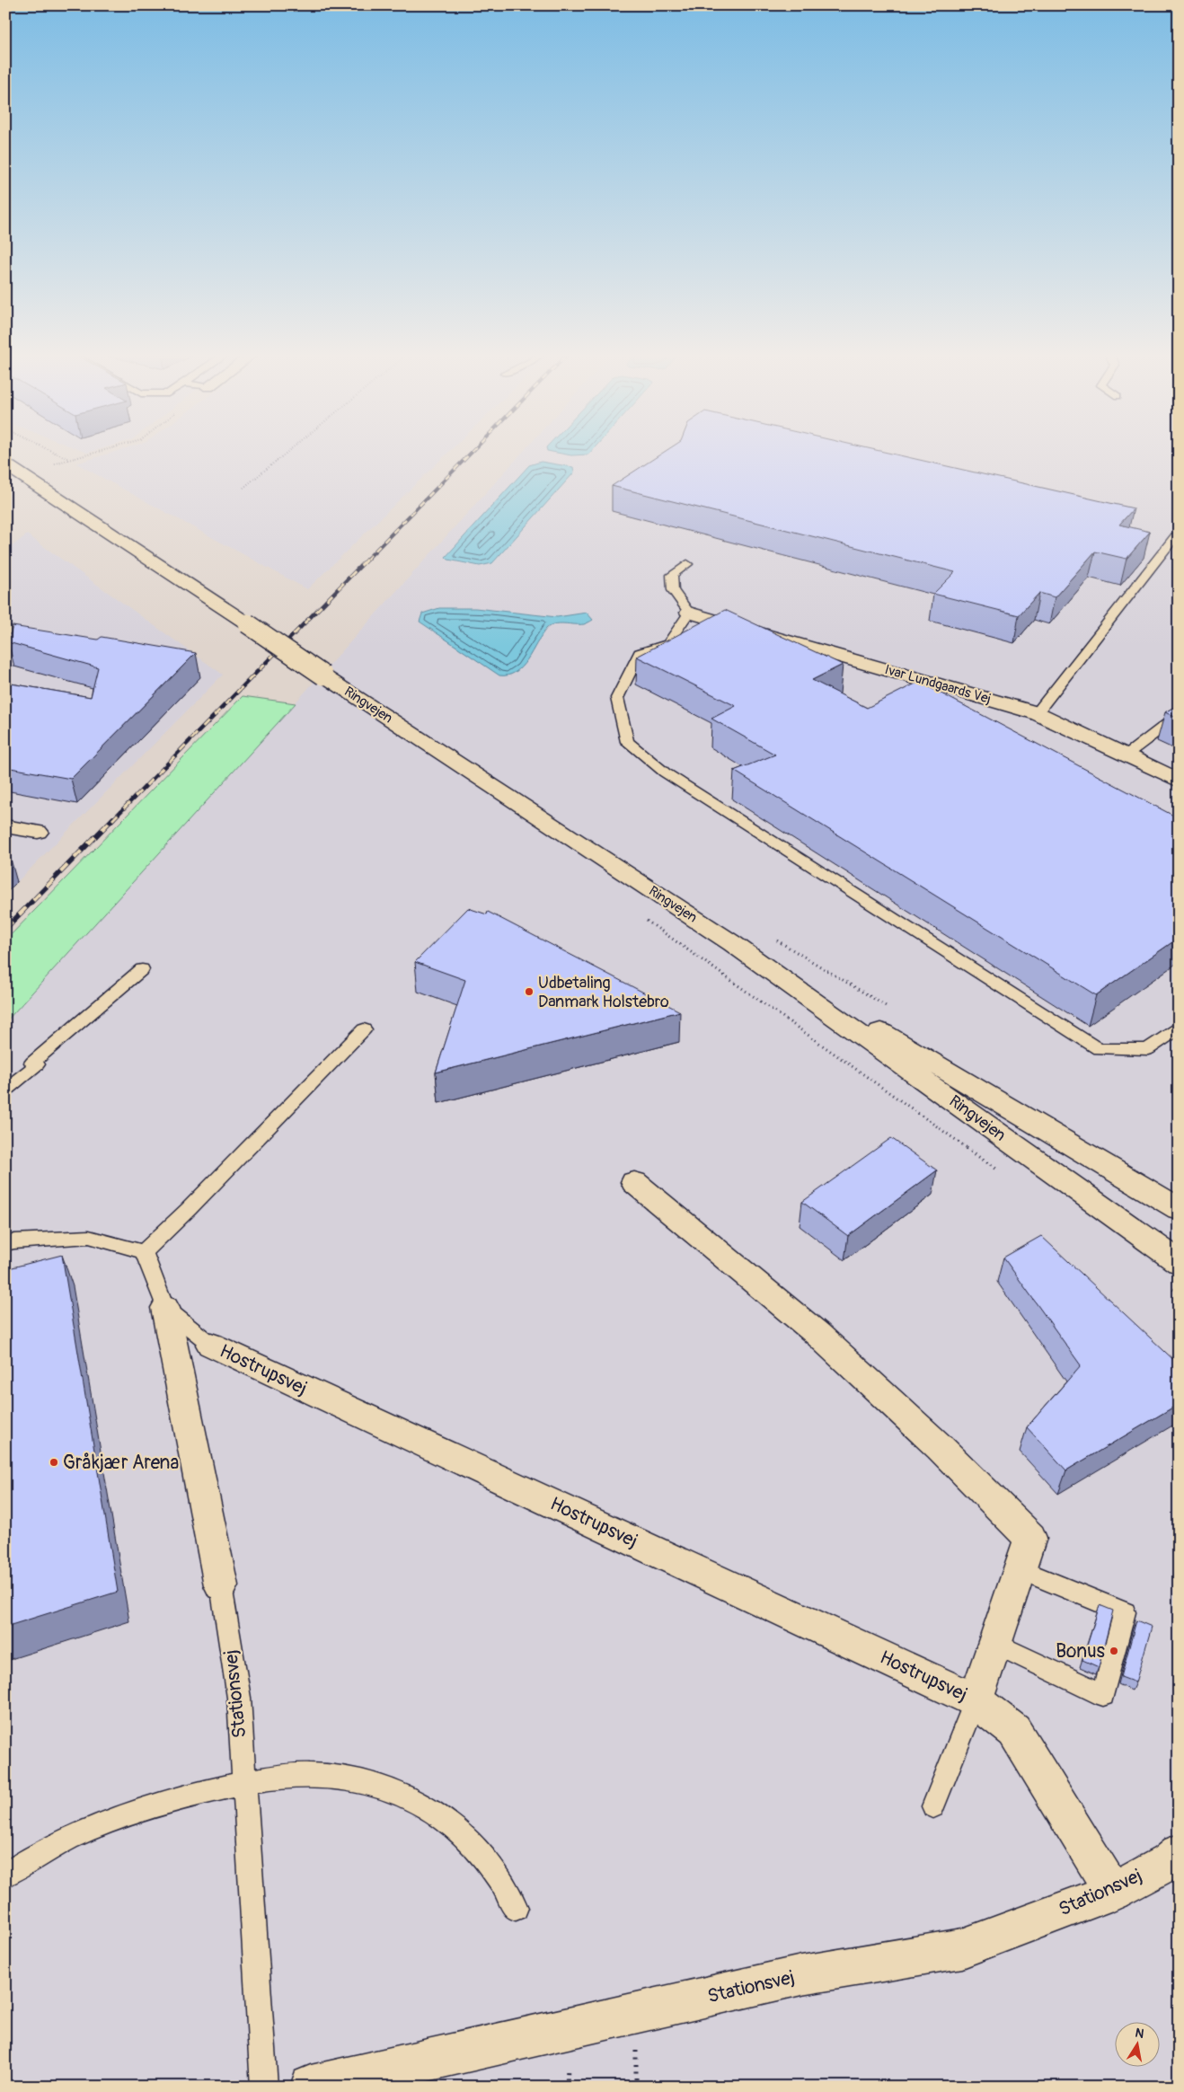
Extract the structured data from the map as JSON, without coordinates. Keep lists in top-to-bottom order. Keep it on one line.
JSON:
{"streets":{"street":["Ivar Lundgaards Vej","Ringvejen","Hostrupsvej","Stationsvej"]},"crossings":[["Hostrupsvej","Stationsvej"]],"places":["Udbetaling Danmark Holstebro","Gråkjær Arena","Bonus"],"north":"top"}
